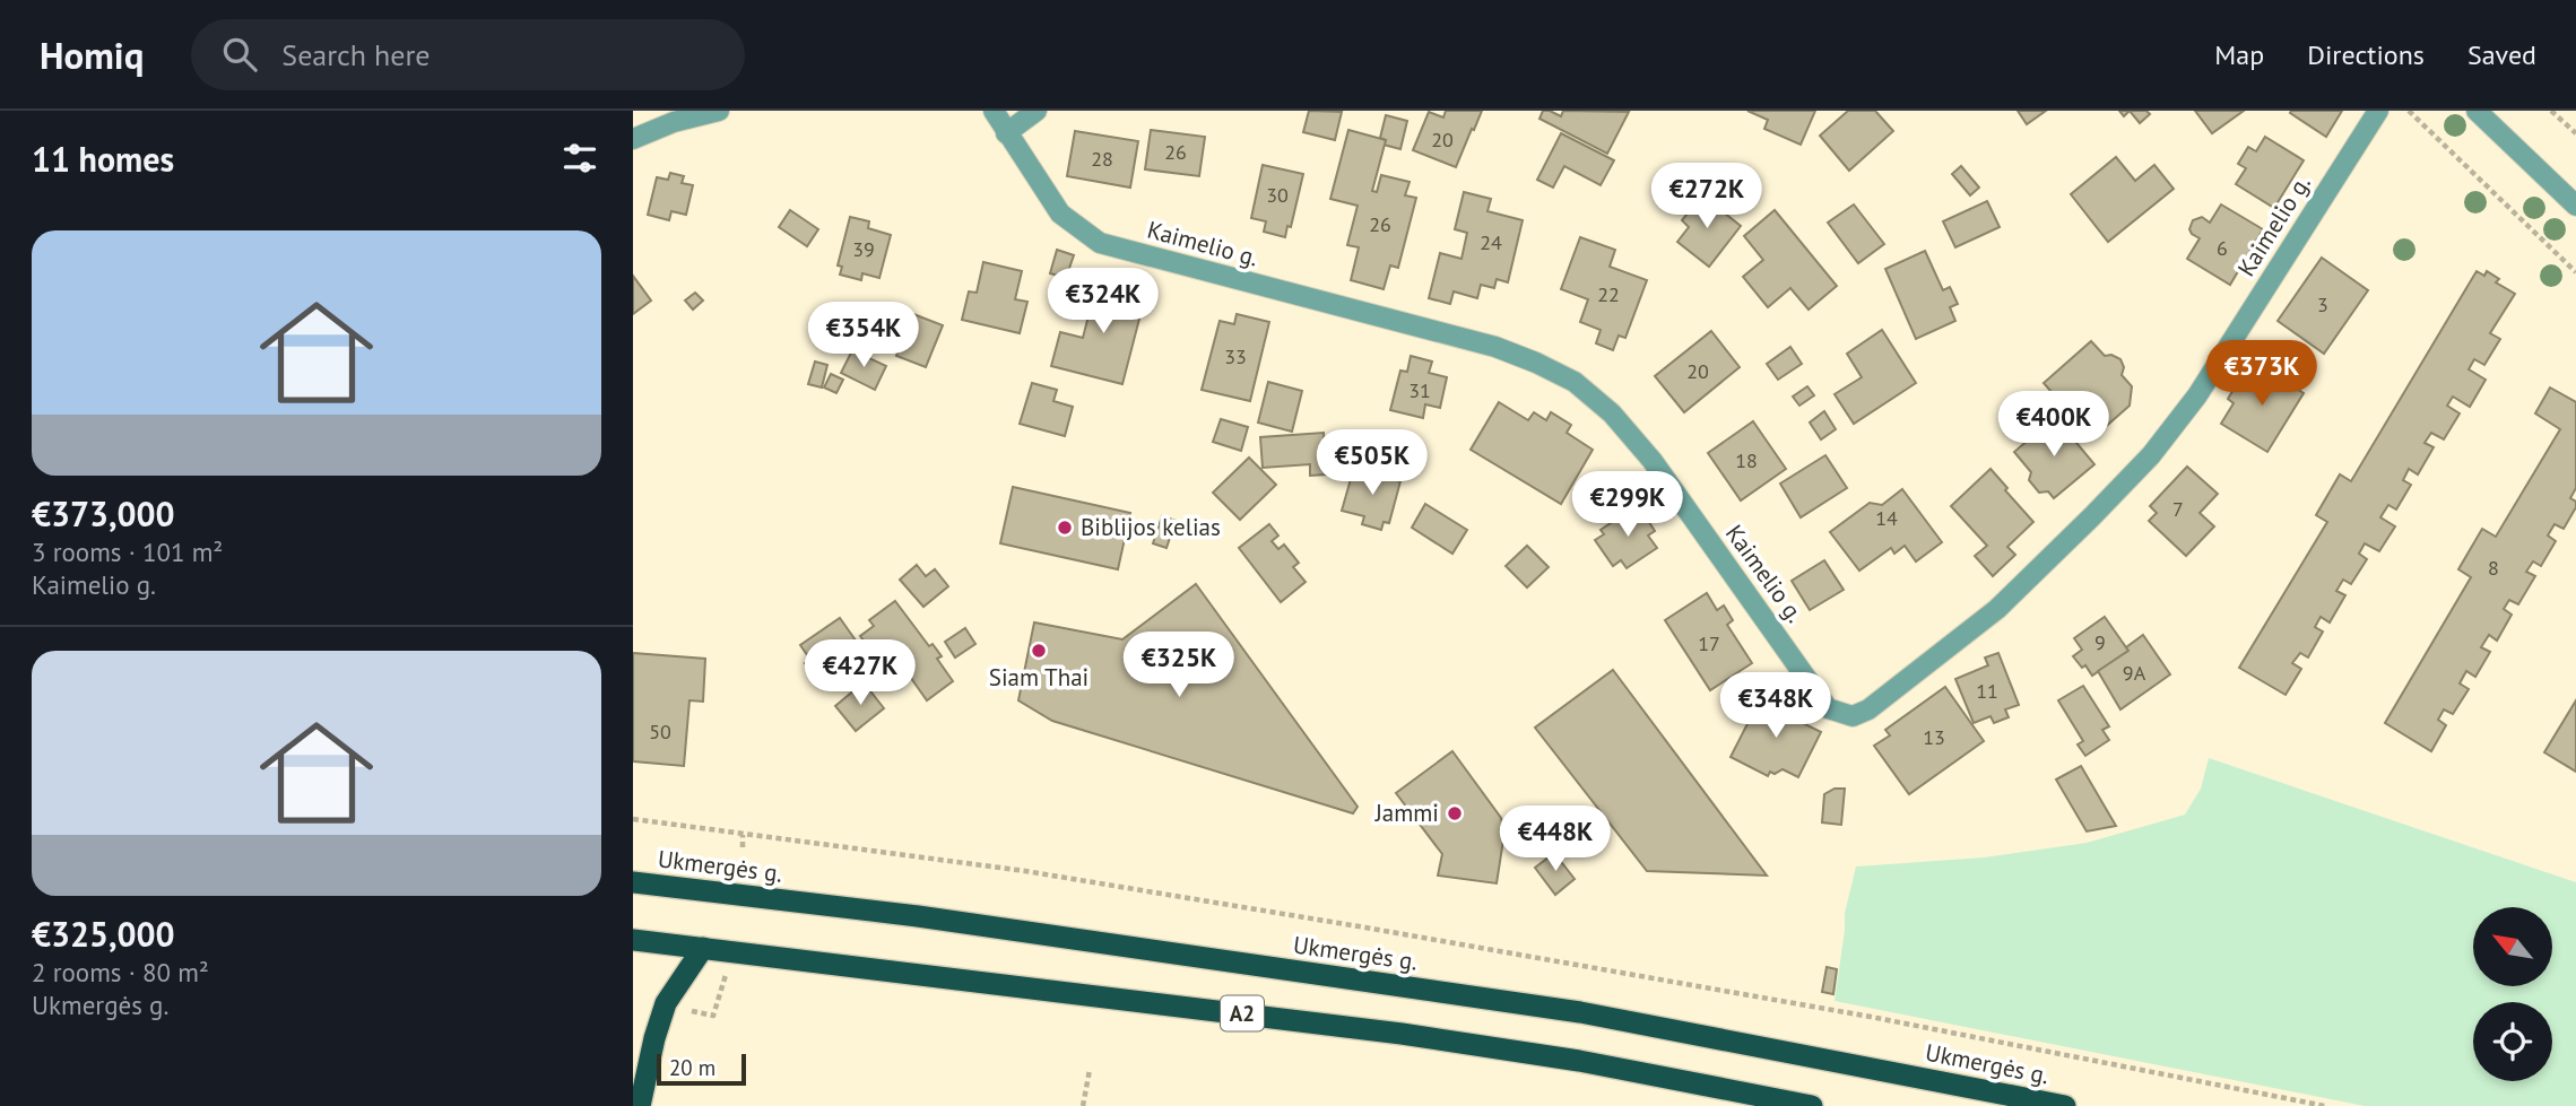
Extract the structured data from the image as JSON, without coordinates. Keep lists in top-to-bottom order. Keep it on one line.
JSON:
{"streets":{"highway":["Ukmergės g.","A2"],"street":["Kaimelio g."]},"places":["Biblijos kelias","Siam Thai","Jammi"],"house_numbers":["20","26","28","30","26","24","6","39","22","3","33","20","31","18","7","14","8","9","17","9A","11","50","13"],"scale_bar":"20 m","north":"top left","page":{"header":"Homiq","search":"Search here","nav":["Map","Directions","Saved"],"heading":"11 homes","price":["€272K","€324K","€354K","€373K","€400K","€505K","€299K","€325K","€427K","€348K","€448K"],"list":[{"name":"€373,000","note":"3 rooms · 101 m² · Kaimelio g."},{"name":"€325,000","note":"2 rooms · 80 m² · Ukmergės g."}],"scale":"20 m"}}
